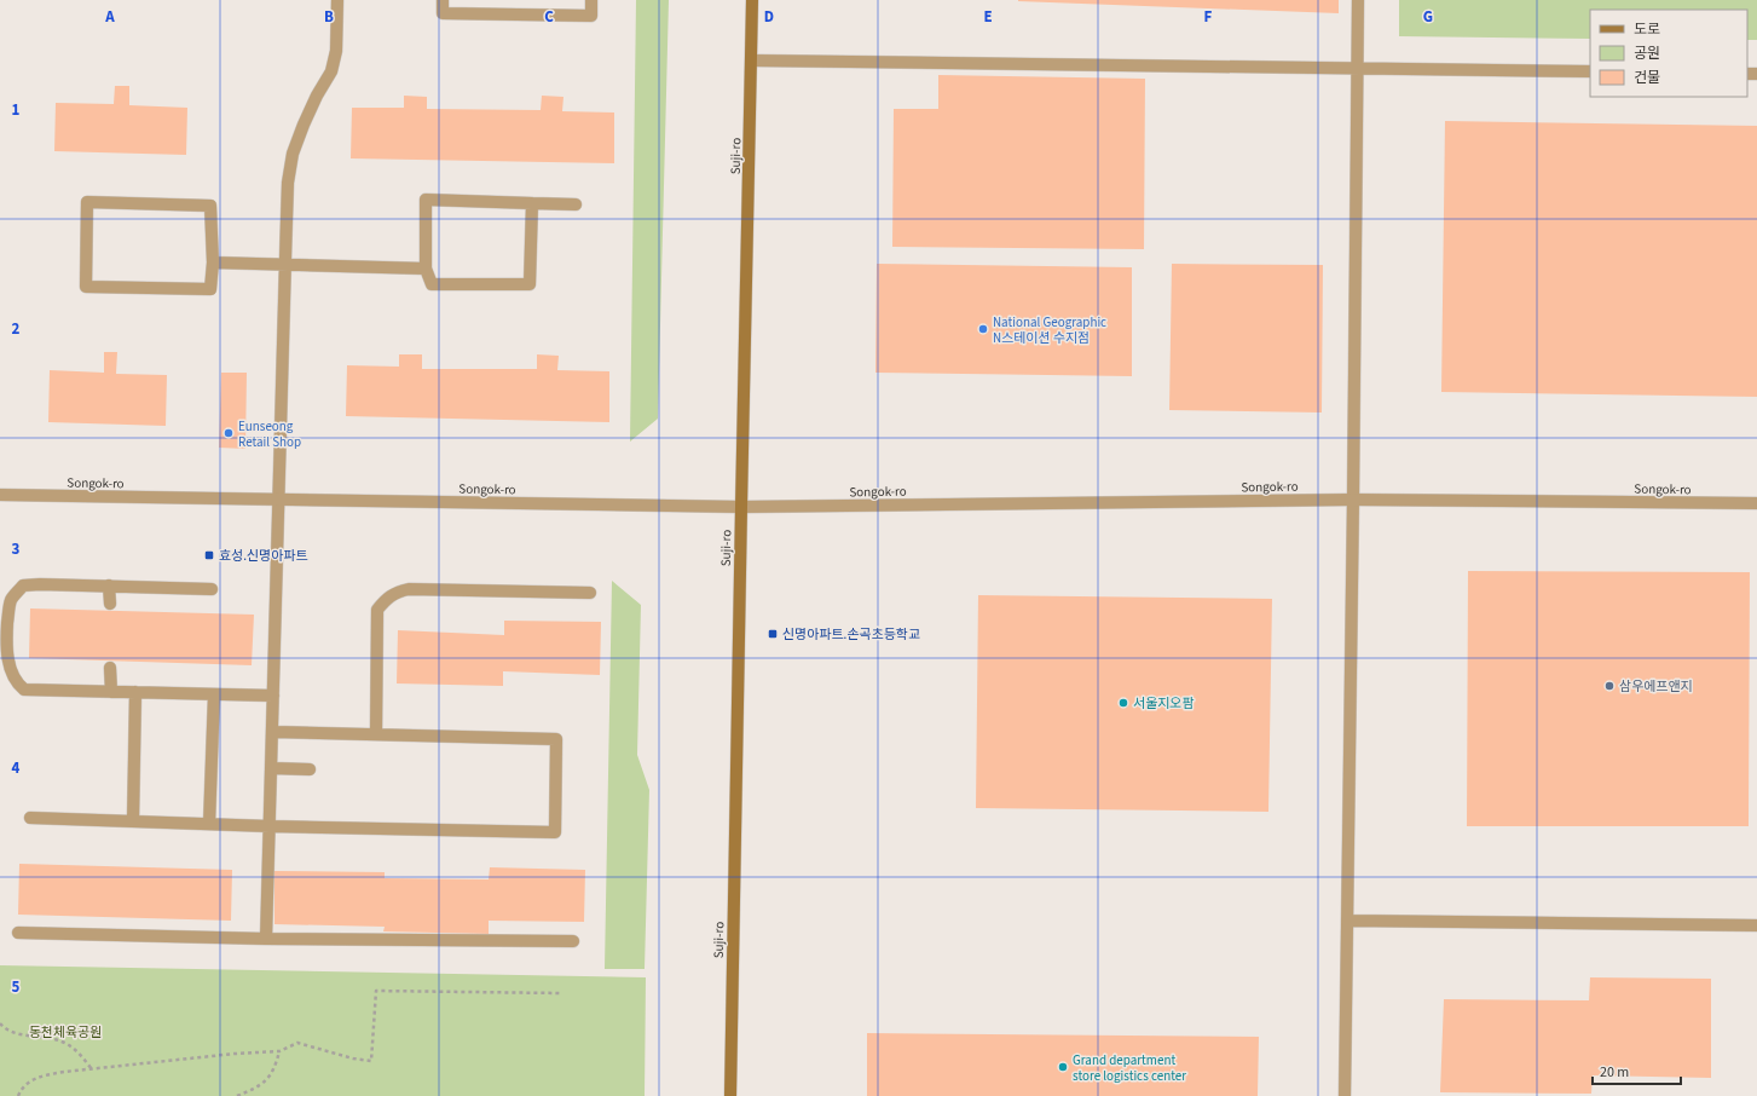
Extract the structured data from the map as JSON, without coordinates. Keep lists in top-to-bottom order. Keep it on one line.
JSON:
{"streets":{"main road":["Suji-ro"],"street":["Songok-ro"]},"crossings":[["Suji-ro","Songok-ro"]],"parks":["동천체육공원"],"places":{"other":["National Geographic N스테이션 수지점","Eunseong Retail Shop","삼우에프앤지","서울지오팜","Grand department store logistics center"],"transit":["효성.신명아파트","신명아파트.손곡초등학교"]},"legend":["도로","공원","건물"],"scale_bar":"20 m","grid":{"columns":["A","B","C","D","E","F","G"],"rows":["1","2","3","4","5"]}}
